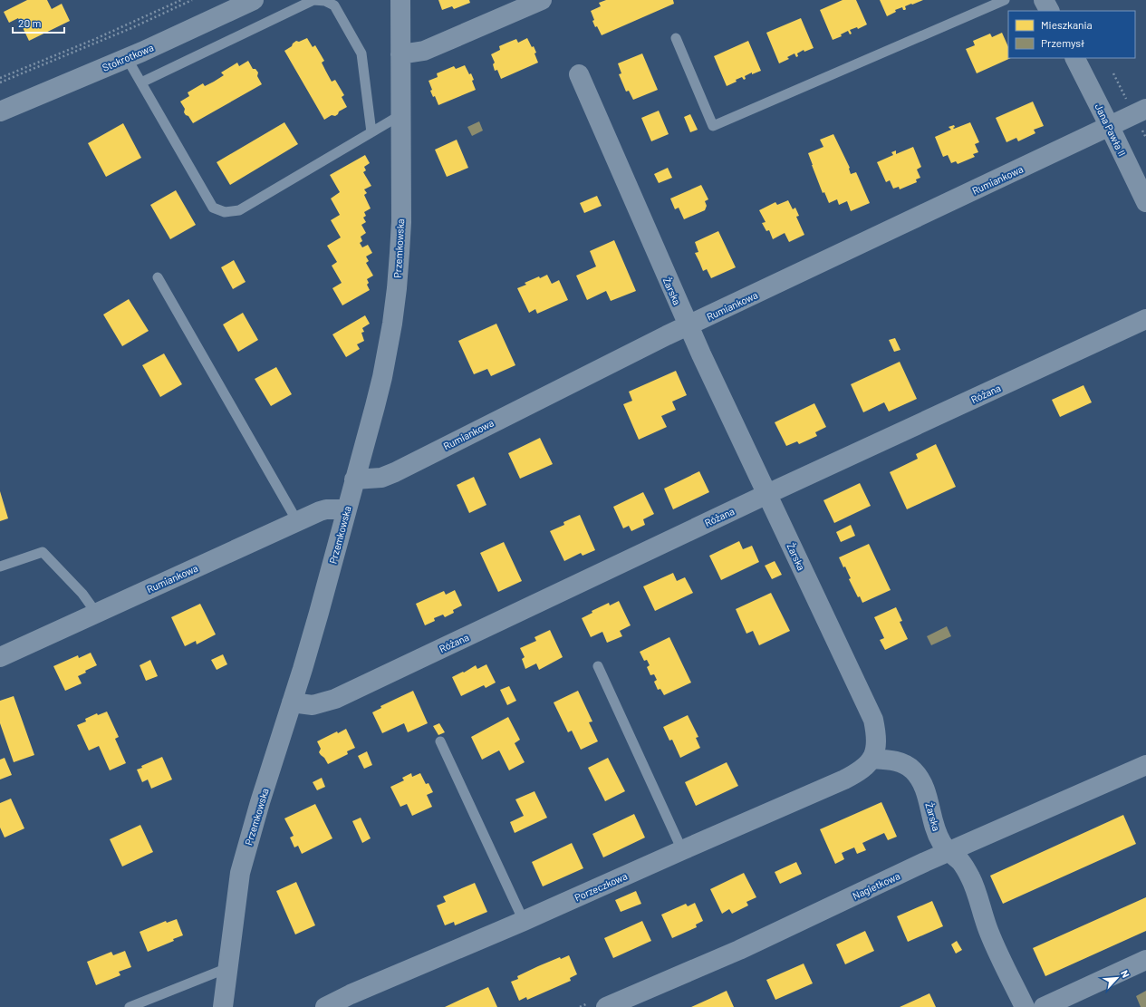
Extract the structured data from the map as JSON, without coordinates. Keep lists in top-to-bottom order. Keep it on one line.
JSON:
{"streets":{"street":["Stokrotkowa","Jana Pawła II","Rumiankowa","Przemkowska","Żarska","Różana","Nagietkowa","Porzeczkowa"]},"crossings":[["Jana Pawła II","Rumiankowa"],["Rumiankowa","Przemkowska"],["Rumiankowa","Żarska"],["Przemkowska","Różana"],["Żarska","Różana"],["Żarska","Nagietkowa"],["Żarska","Porzeczkowa"]],"legend":["Mieszkania","Przemysł"],"scale_bar":"20 m","north":"top right"}
